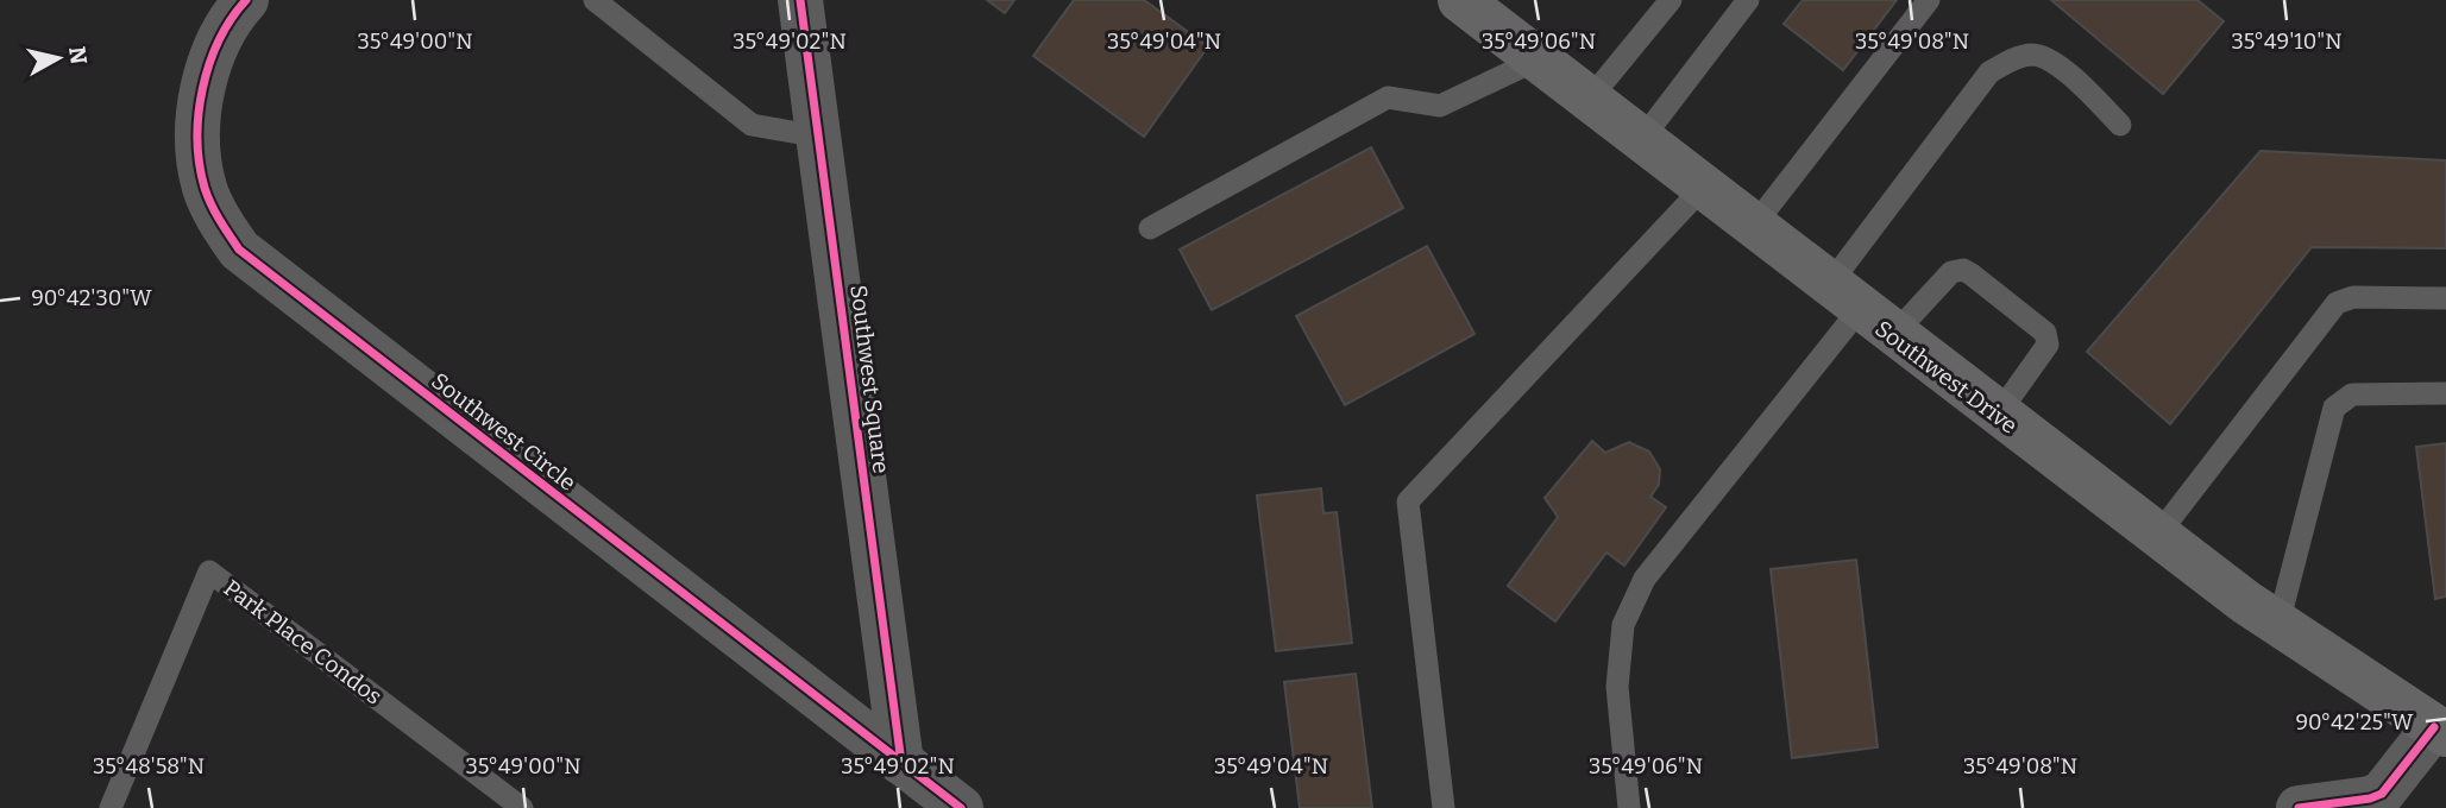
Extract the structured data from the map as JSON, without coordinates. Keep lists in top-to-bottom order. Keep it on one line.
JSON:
{"streets":{"main road":["Southwest Drive"],"street":["Southwest Square","Southwest Circle"],"lane":["Park Place Condos"]},"crossings":[["Southwest Square","Southwest Circle"]],"north":"right","coordinates":["35°49'00\"N","35°49'02\"N","35°49'04\"N","35°49'06\"N","35°49'08\"N","35°49'10\"N","90°42'30\"W","90°42'25\"W","35°48'58\"N"]}
